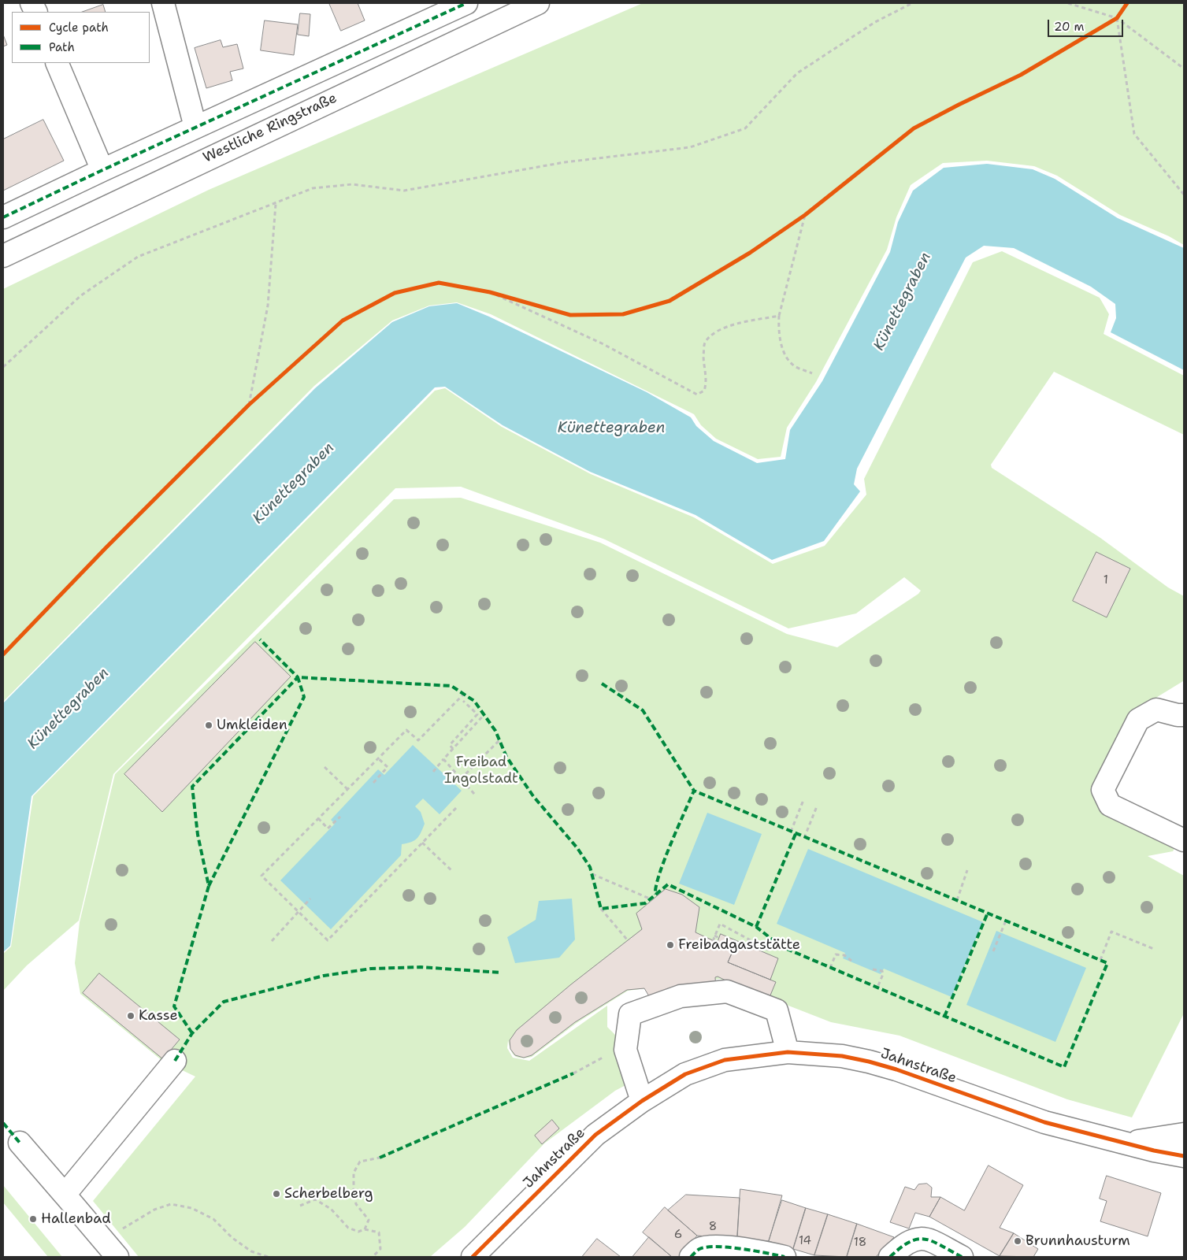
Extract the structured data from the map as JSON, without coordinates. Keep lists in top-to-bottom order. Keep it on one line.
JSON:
{"streets":{"street":["Westliche Ringstraße","Jahnstraße"]},"water":["Künettegraben"],"parks":["Freibad Ingolstadt"],"places":["Umkleiden","Freibadgaststätte","Kasse","Scherbelberg","Hallenbad","Brunnhausturm"],"house_numbers":["1","8","6","14","18"],"legend":["Cycle path","Path"],"scale_bar":"20 m"}
